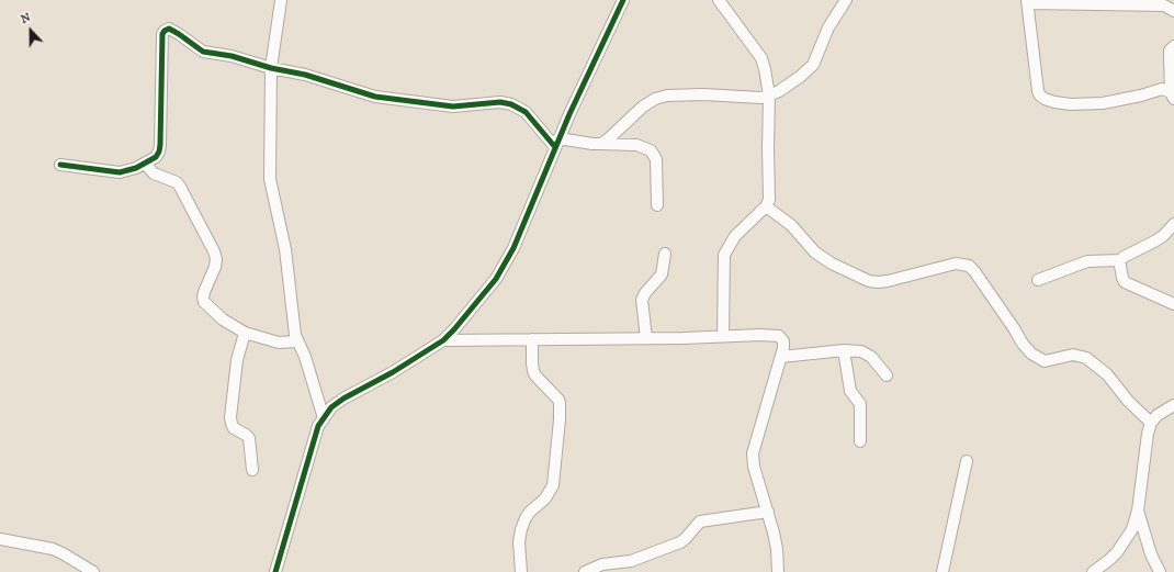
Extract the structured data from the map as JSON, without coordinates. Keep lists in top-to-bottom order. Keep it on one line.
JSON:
{"north":"top"}
